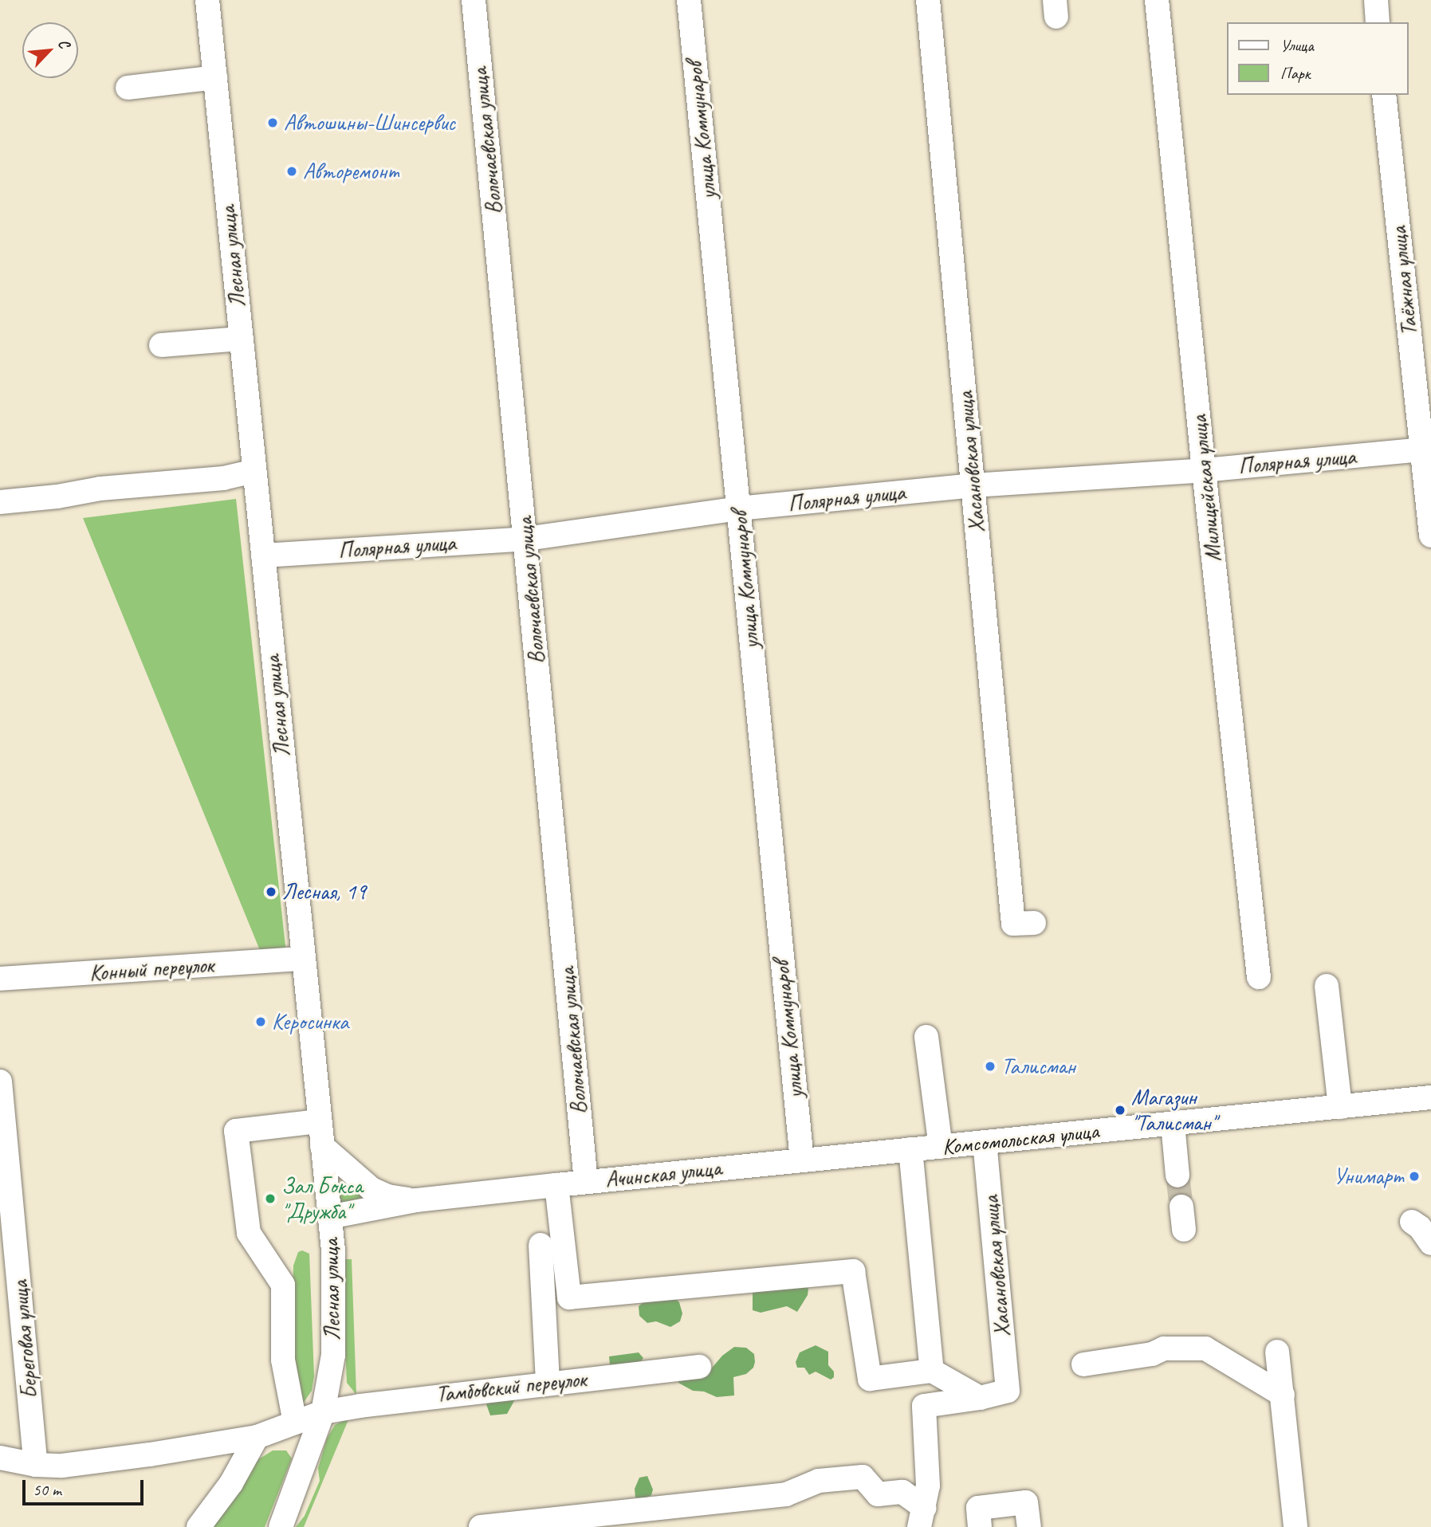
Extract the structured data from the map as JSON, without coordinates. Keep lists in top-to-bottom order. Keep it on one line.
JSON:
{"streets":{"street":["улица Коммунаров","Волочаевская улица","Лесная улица","Таёжная улица","Полярная улица","Хасановская улица","Милицейская улица","Конный переулок","Комсомольская улица","Ачинская улица","Береговая улица","Тамбовский переулок"]},"crossings":[["улица Коммунаров","Полярная улица"],["улица Коммунаров","Ачинская улица"],["Волочаевская улица","Полярная улица"],["Волочаевская улица","Ачинская улица"],["Лесная улица","Полярная улица"],["Лесная улица","Конный переулок"],["Лесная улица","Ачинская улица"],["Лесная улица","Тамбовский переулок"],["Таёжная улица","Полярная улица"],["Полярная улица","Хасановская улица"],["Полярная улица","Милицейская улица"],["Хасановская улица","Комсомольская улица"],["Комсомольская улица","Ачинская улица"],["Береговая улица","Тамбовский переулок"]],"places":["Автошины-Шинсервис","Авторемонт","Лесная, 19","Керосинка","Талисман","Магазин \"Талисман\"","Унимарт","Зал Бокса \"Дружба\""],"legend":["Улица","Парк"],"scale_bar":"50 m","north":"top right"}
